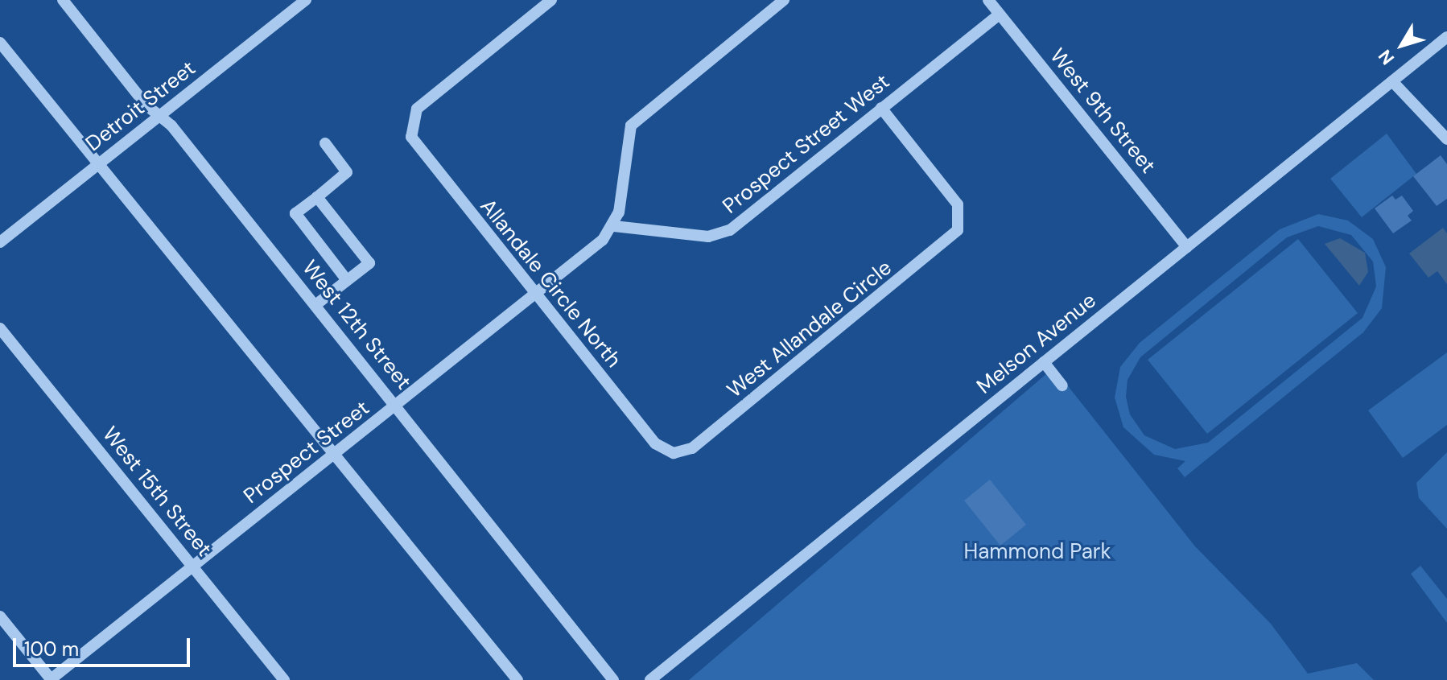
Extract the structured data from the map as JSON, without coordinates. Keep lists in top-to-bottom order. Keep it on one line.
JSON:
{"streets":{"street":["Detroit Street","West 9th Street","Prospect Street West","Allandale Circle North","West 12th Street","West Allandale Circle","Melson Avenue","Prospect Street","West 15th Street"]},"crossings":[["Detroit Street","West 12th Street"],["West 9th Street","Prospect Street West"],["West 9th Street","Melson Avenue"],["Prospect Street West","West Allandale Circle"],["Prospect Street West","Prospect Street"],["Allandale Circle North","West Allandale Circle"],["Allandale Circle North","Prospect Street"],["West 12th Street","Prospect Street"],["Prospect Street","West 15th Street"]],"parks":["Hammond Park"],"scale_bar":"100 m","north":"bottom left"}
